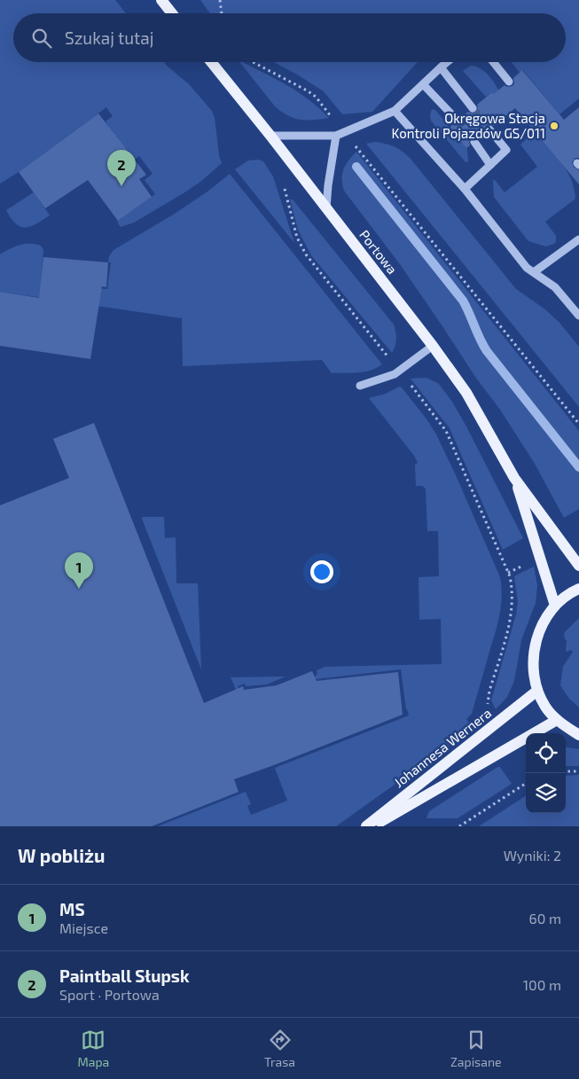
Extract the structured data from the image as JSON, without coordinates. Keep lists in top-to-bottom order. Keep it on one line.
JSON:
{"streets":{"main road":["Portowa","Johannesa Wernera"]},"places":["Okręgowa Stacja Kontroli Pojazdów GS/011"],"page":{"search":"Szukaj tutaj","pins":["2","1"],"heading":["W pobliżu","Wyniki: 2"],"list":[{"mark":"1","name":"MS","note":"Miejsce","value":"60 m"},{"mark":"2","name":"Paintball Słupsk","note":"Sport · Portowa","value":"100 m"}],"nav":["Mapa","Trasa","Zapisane"]}}
